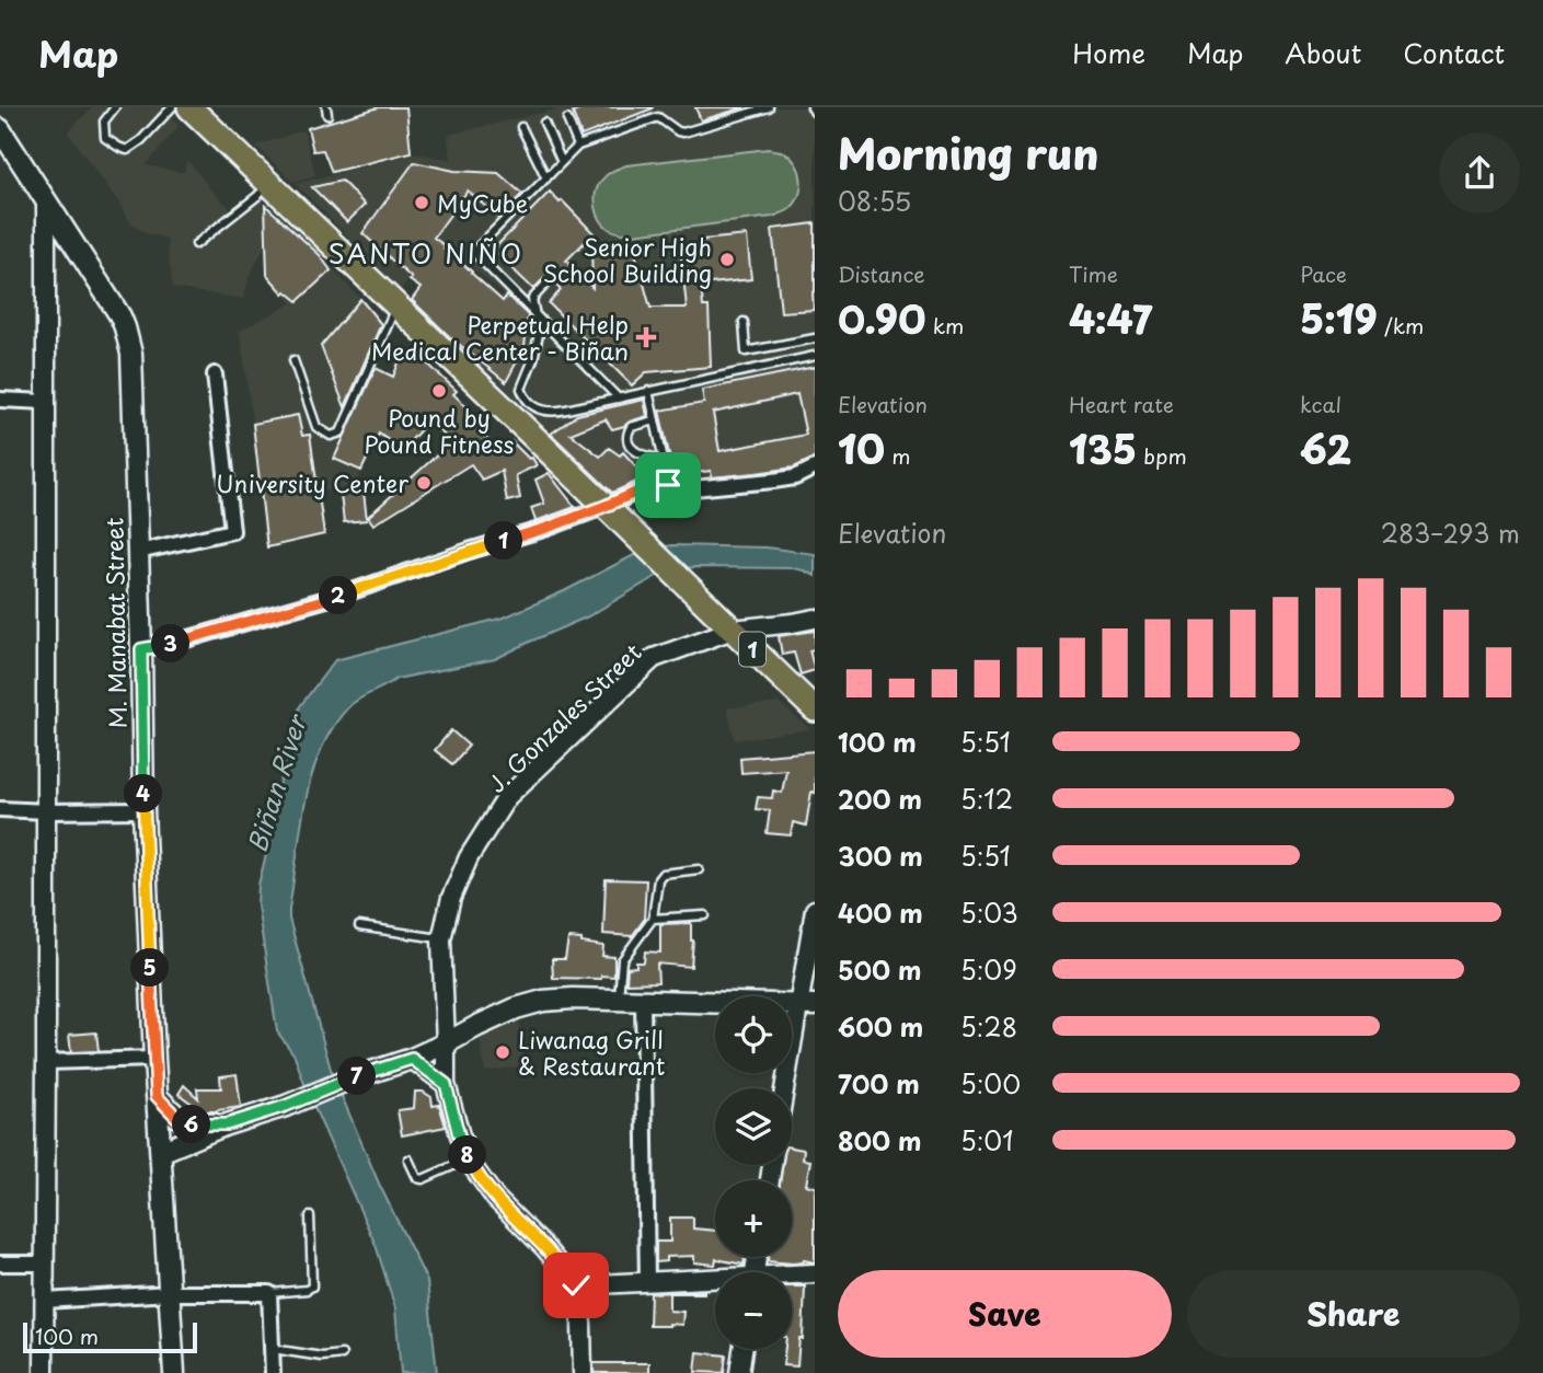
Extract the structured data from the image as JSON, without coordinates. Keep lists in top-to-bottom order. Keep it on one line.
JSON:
{"streets":{"highway":["1"],"main road":["M. Manabat Street"],"street":["J. Gonzales Street"]},"crossings":[["1","J. Gonzales Street"]],"districts":["SANTO NIÑO"],"water":["Biñan River"],"places":{"other":["MyCube","Senior High School Building","Pound by Pound Fitness","University Center","Liwanag Grill & Restaurant"],"health":["Perpetual Help Medical Center - Biñan"]},"scale_bar":"100 m","page":{"header":"Map","nav":["Home","Map","About","Contact"],"heading":["Morning run","08:55"],"stats":[["Distance","0.90 km"],["Time","4:47"],["Pace","5:19 /km"],["Elevation","10 m"],["Heart rate","135 bpm"],["kcal","62"]],"chart":["Elevation","283–293 m"],"pins":["1","2","3","4","5","7","6","8"],"list":[{"name":"100 m","note":"5:51"},{"name":"200 m","note":"5:12"},{"name":"300 m","note":"5:51"},{"name":"400 m","note":"5:03"},{"name":"500 m","note":"5:09"},{"name":"600 m","note":"5:28"},{"name":"700 m","note":"5:00"},{"name":"800 m","note":"5:01"}],"map_buttons":["+","−"],"buttons":["Save","Share"],"scale":"100 m"}}
